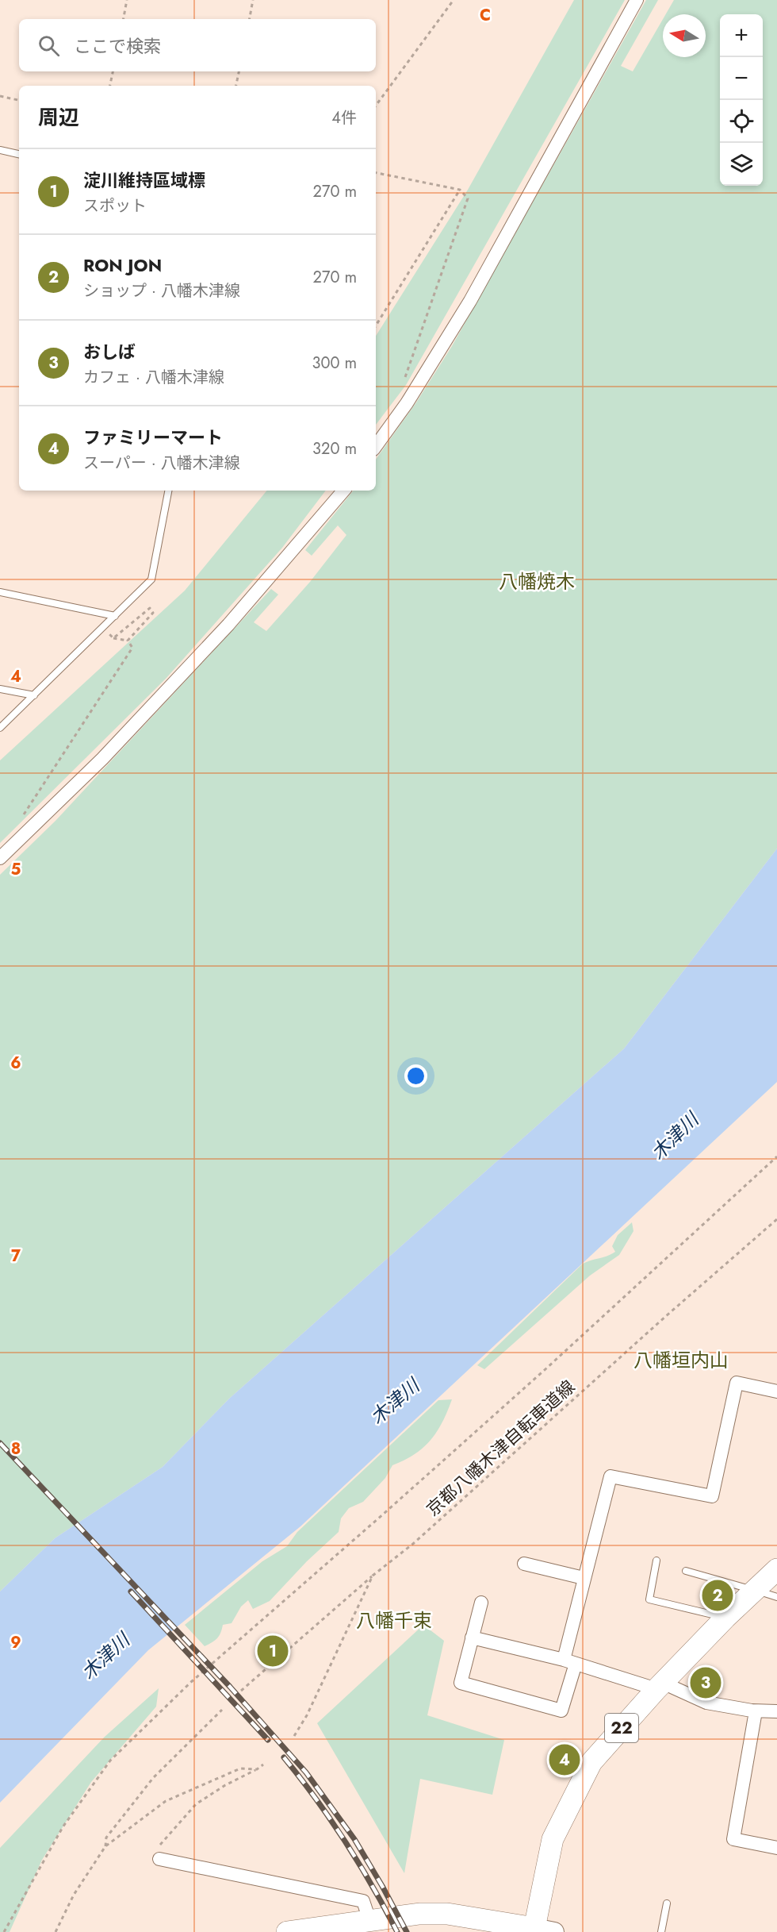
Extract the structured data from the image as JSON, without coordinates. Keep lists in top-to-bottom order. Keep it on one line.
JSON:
{"streets":{"main road":["22"],"path":["京都八幡木津自転車道線"]},"districts":["八幡焼木","八幡垣内山","八幡千束"],"water":["木津川"],"north":"left","page":{"map_buttons":["+","−"],"search":"ここで検索","heading":["周辺","4件"],"list":[{"mark":"1","name":"淀川維持區域標","note":"スポット","value":"270 m"},{"mark":"2","name":"RON JON","note":"ショップ · 八幡木津線","value":"270 m"},{"mark":"3","name":"おしば","note":"カフェ · 八幡木津線","value":"300 m"},{"mark":"4","name":"ファミリーマート","note":"スーパー · 八幡木津線","value":"320 m"}],"pins":["2","1","3","4"]},"grid":{"columns":["C"],"rows":["4","5","6","7","8","9"]}}
